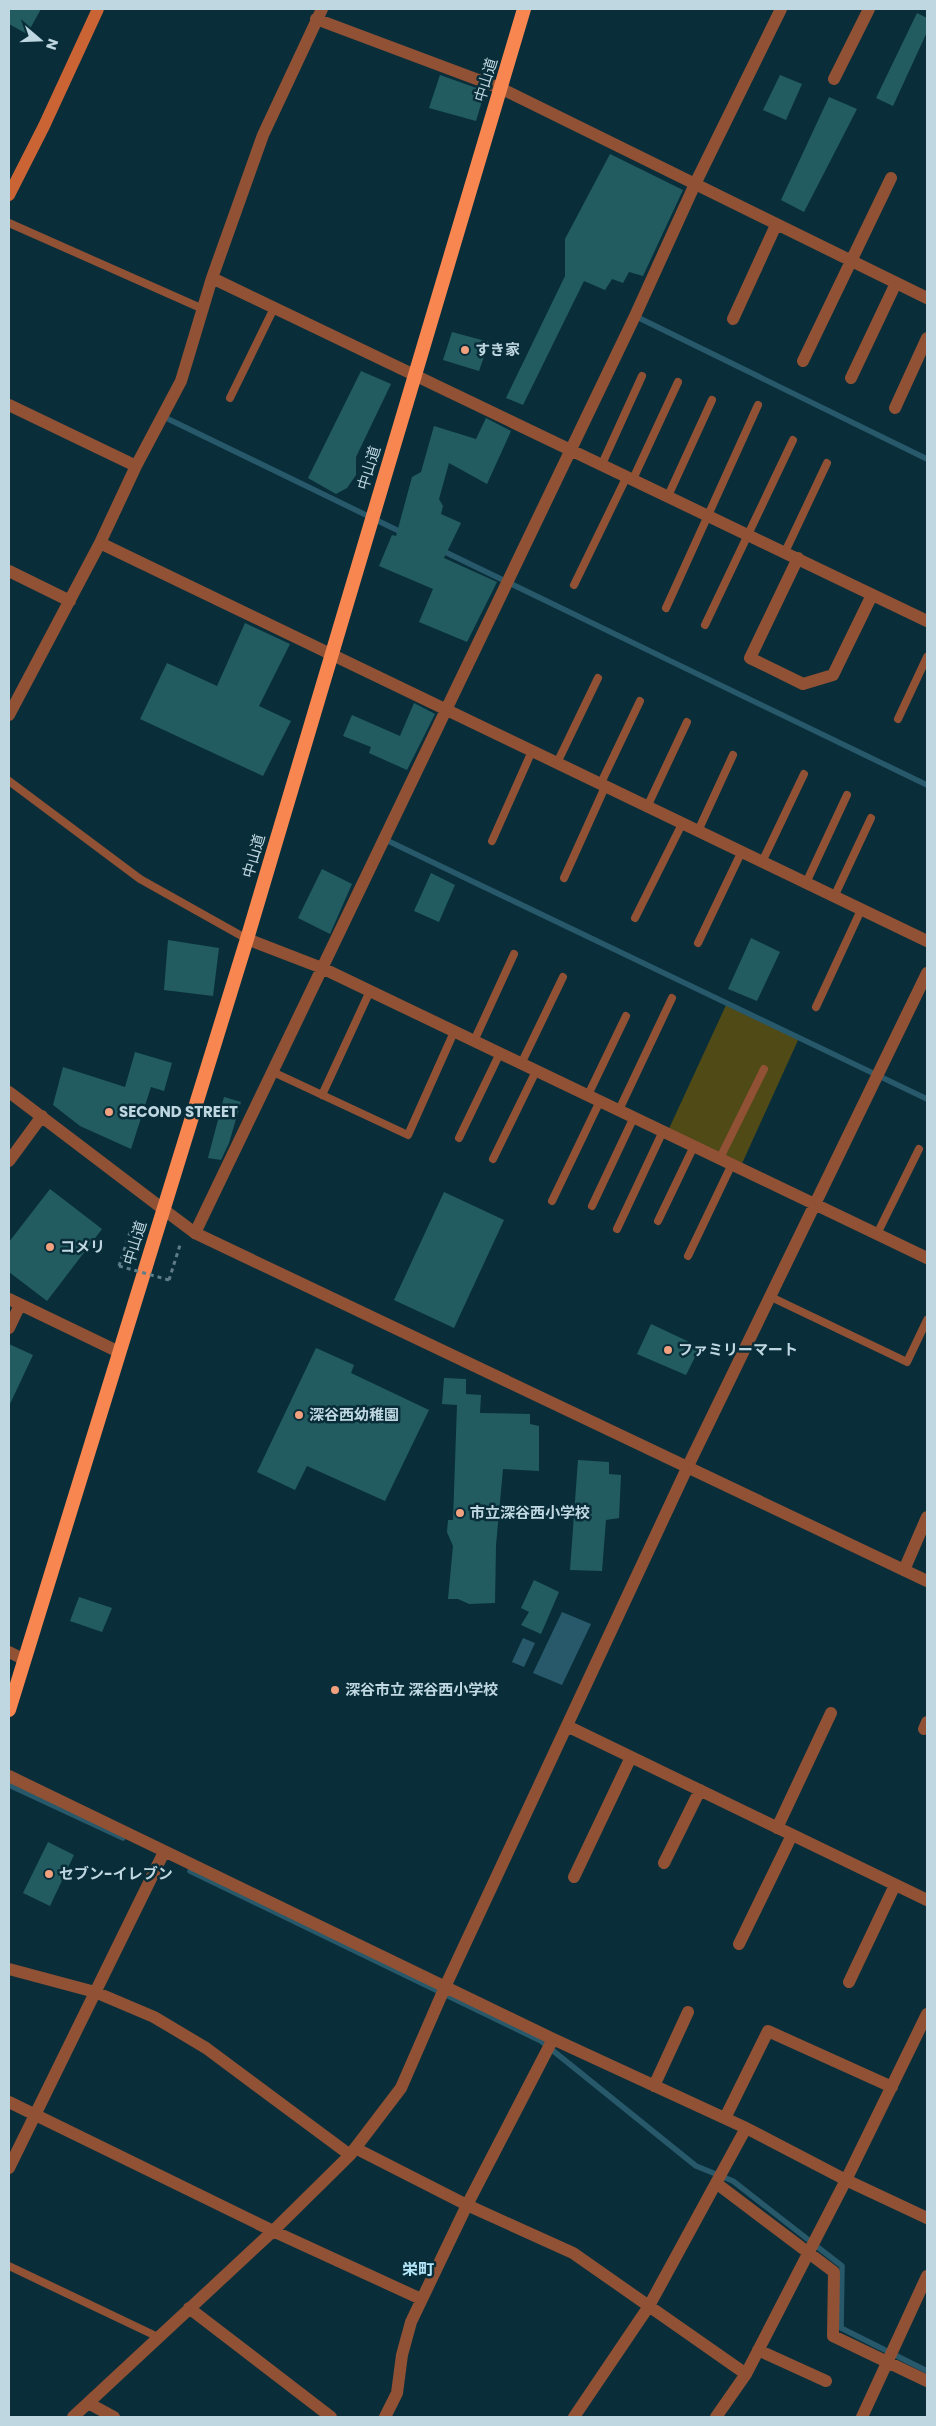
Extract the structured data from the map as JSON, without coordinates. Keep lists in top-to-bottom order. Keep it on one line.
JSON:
{"streets":{"highway":["中山道"]},"districts":["栄町"],"places":["すき家","SECOND STREET","コメリ","ファミリーマート","深谷西幼稚園","市立深谷西小学校","深谷市立 深谷西小学校","セブン-イレブン"],"north":"right"}
